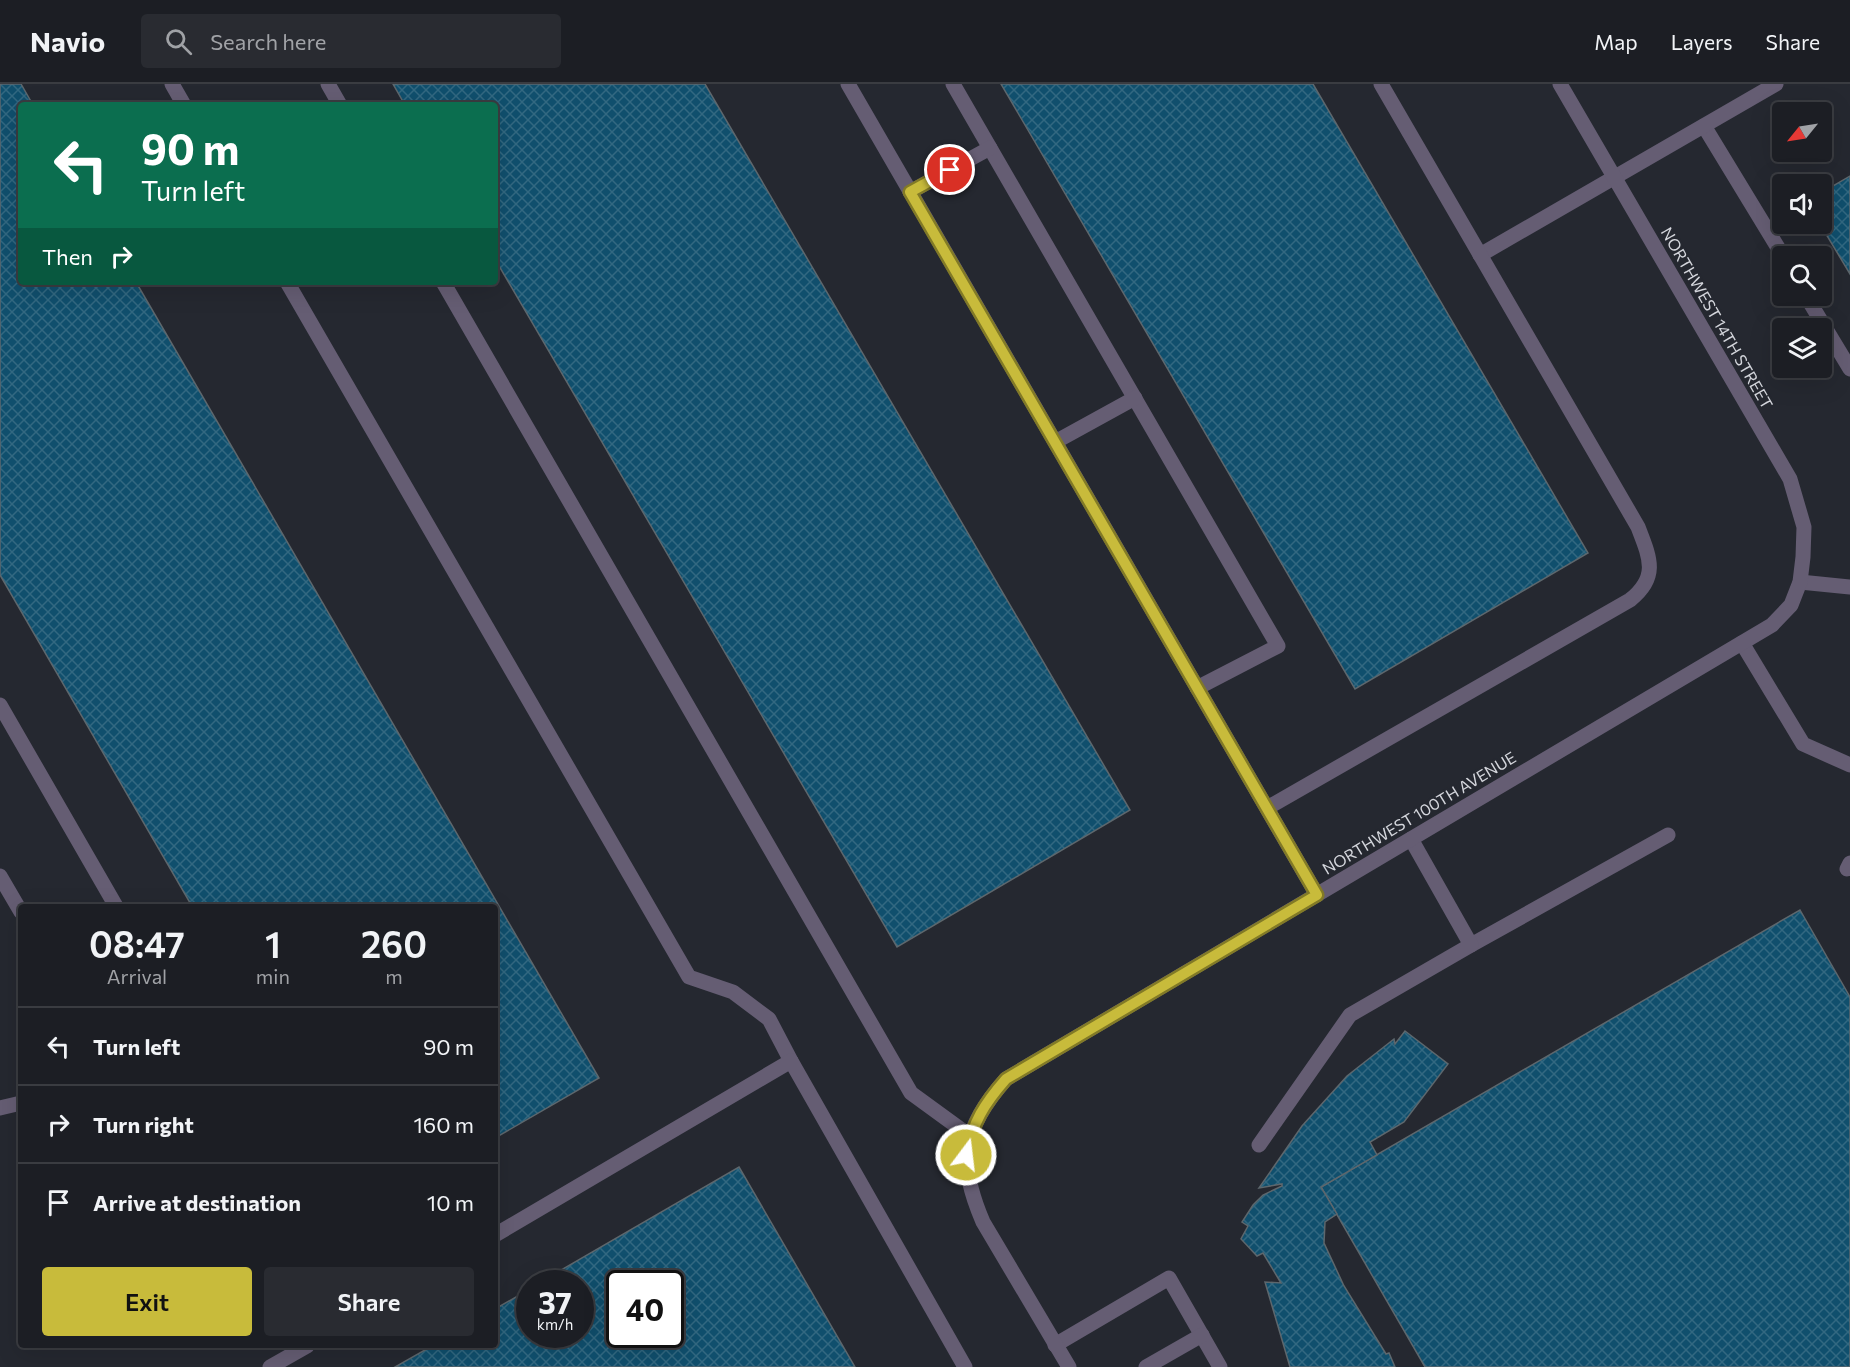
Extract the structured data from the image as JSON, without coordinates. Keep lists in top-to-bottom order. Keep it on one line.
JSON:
{"streets":{"street":["NORTHWEST 14TH STREET","NORTHWEST 100TH AVENUE"]},"crossings":[["NORTHWEST 14TH STREET","NORTHWEST 100TH AVENUE"]],"north":"bottom left","page":{"header":"Navio","search":"Search here","nav":["Map","Layers","Share"],"turn":["90 m","Turn left"],"then":"Then","eta":["08:47","Arrival","1","min","260","m"],"list":[{"name":"Turn left","value":"90 m"},{"name":"Turn right","value":"160 m"},{"name":"Arrive at destination","value":"10 m"}],"buttons":["Exit","Share"],"speed":"37 km/h","limit":"40"}}
